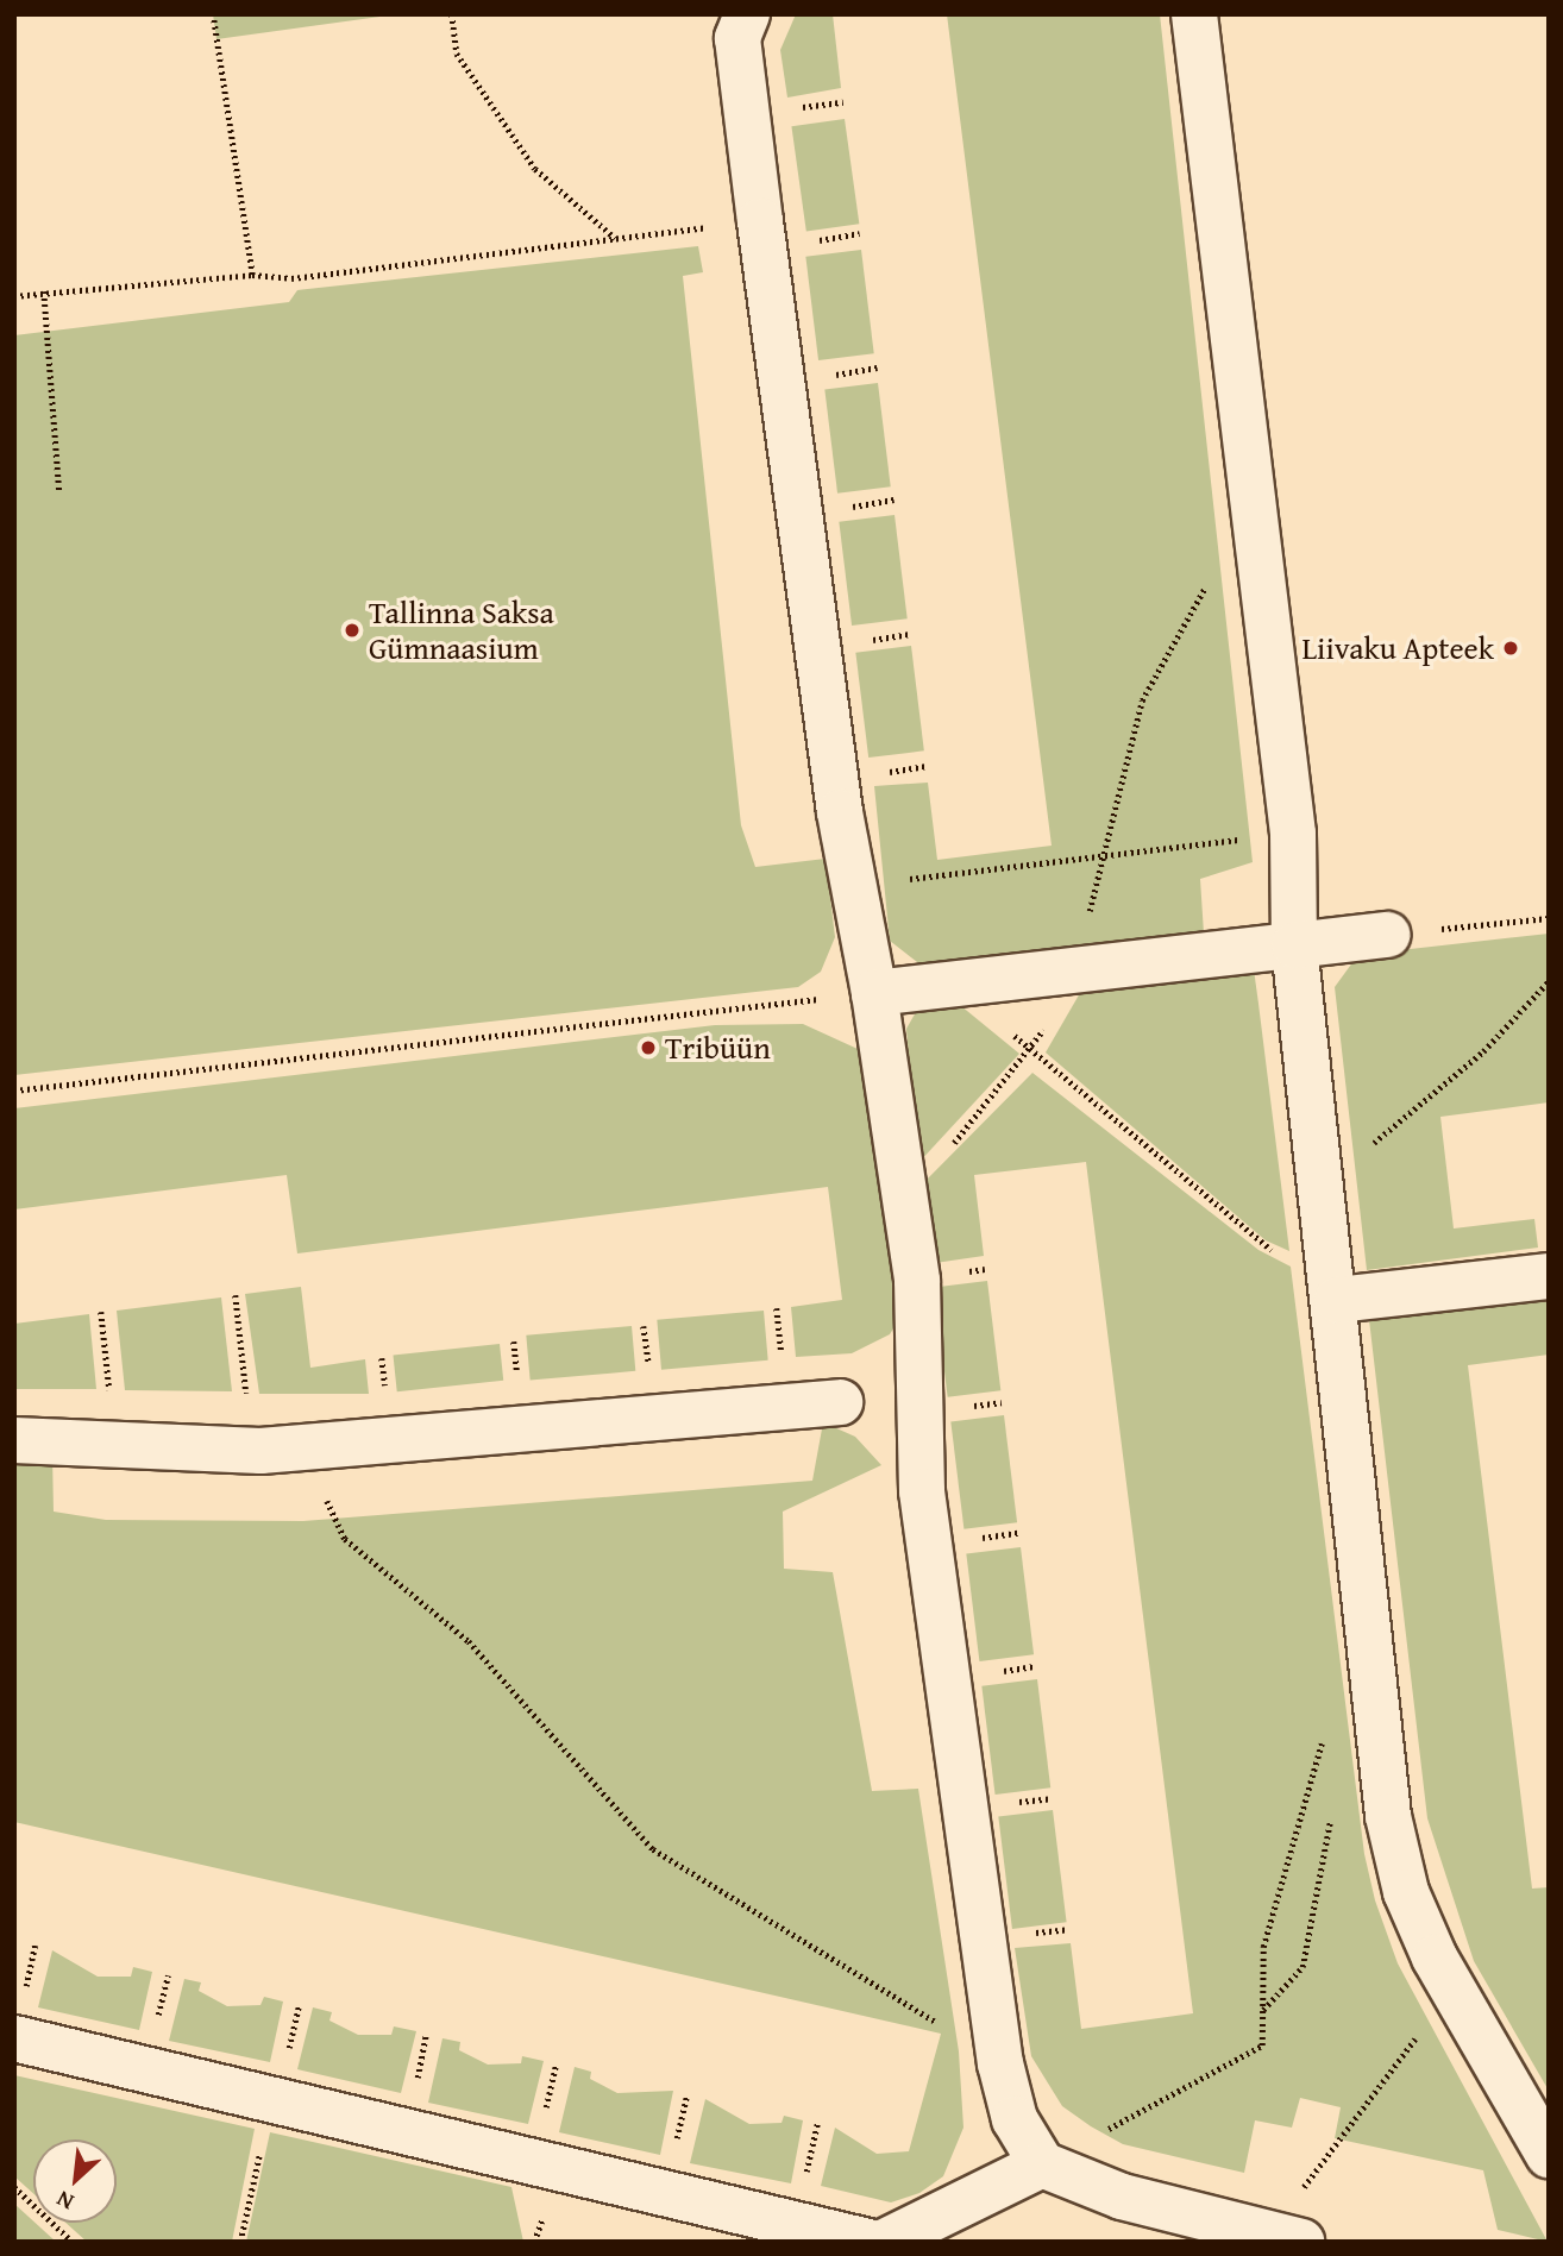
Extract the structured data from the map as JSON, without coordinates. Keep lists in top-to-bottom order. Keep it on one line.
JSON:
{"places":["Tallinna Saksa Gümnaasium","Liivaku Apteek","Tribüün"],"north":"bottom left"}
